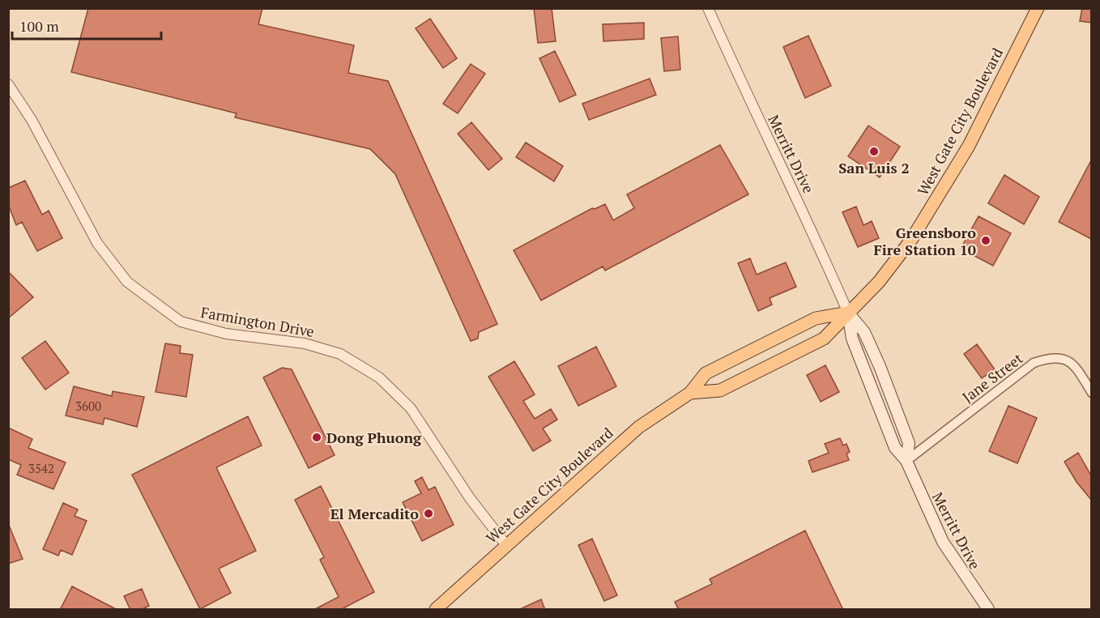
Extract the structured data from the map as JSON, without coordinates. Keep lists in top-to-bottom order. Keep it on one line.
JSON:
{"streets":{"main road":["West Gate City Boulevard","Merritt Drive"],"street":["Farmington Drive","Jane Street"]},"crossings":[["West Gate City Boulevard","Merritt Drive"],["West Gate City Boulevard","Farmington Drive"],["Merritt Drive","Jane Street"]],"places":["San Luis 2","Greensboro Fire Station 10","Dong Phuong","El Mercadito"],"house_numbers":["3600","3542"],"scale_bar":"100 m"}
